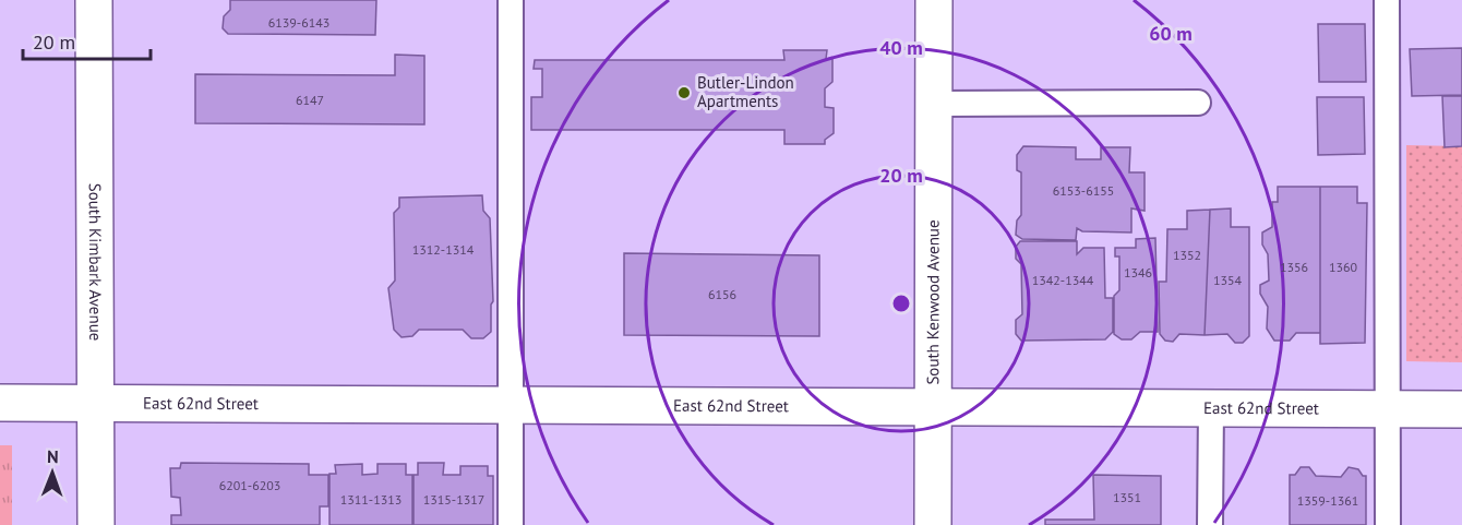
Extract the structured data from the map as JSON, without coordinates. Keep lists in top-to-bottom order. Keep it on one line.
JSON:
{"streets":{"street":["South Kimbark Avenue","South Kenwood Avenue","East 62nd Street"]},"crossings":[["South Kimbark Avenue","East 62nd Street"],["South Kenwood Avenue","East 62nd Street"]],"places":["Butler-Lindon Apartments"],"house_numbers":["6139-6143","6147","6153-6155","1312-1314","1352","1356","1360","1346","1342-1344","1354","6156","6201-6203","1351","1311-1313","1315-1317","1359-1361"],"scale_bar":"20 m","north":"top","rings":["60 m","40 m","20 m"]}
